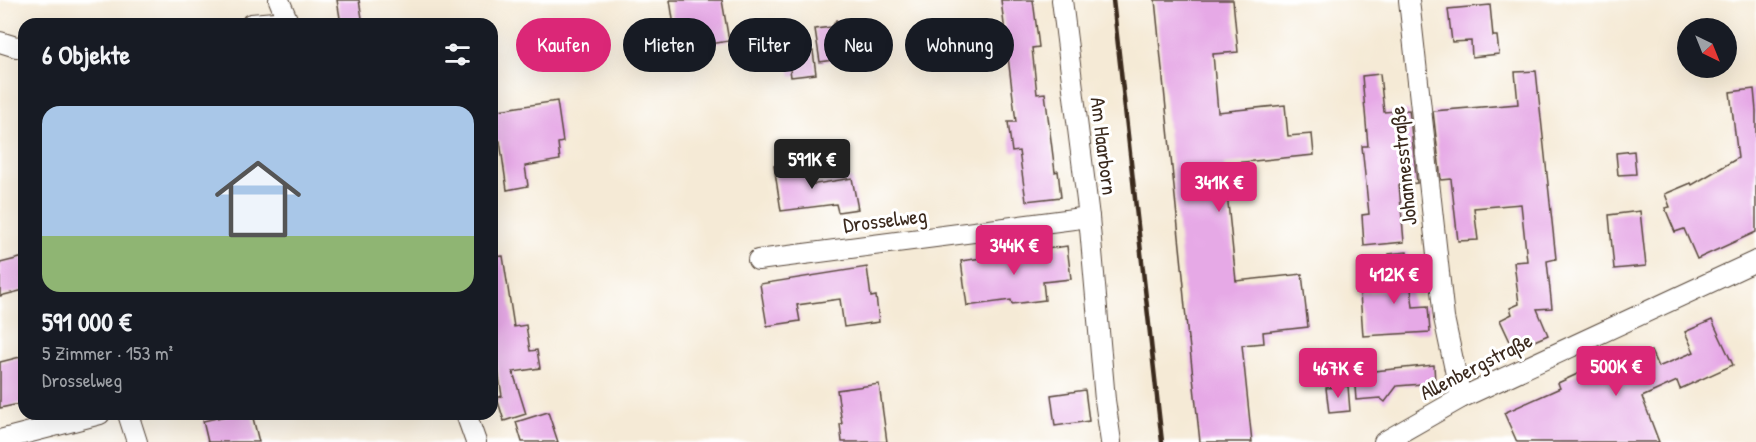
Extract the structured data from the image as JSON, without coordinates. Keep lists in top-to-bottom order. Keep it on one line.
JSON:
{"streets":{"street":["Am Haarborn","Johannesstraße","Drosselweg","Allenbergstraße"]},"crossings":[["Am Haarborn","Drosselweg"],["Johannesstraße","Allenbergstraße"]],"north":"bottom right","page":{"chip":["Kaufen","Mieten","Filter","Neu","Wohnung"],"heading":"6 Objekte","list":[{"name":"591 000 €","note":"5 Zimmer · 153 m² · Drosselweg"}],"price":["591K €","341K €","344K €","412K €","500K €","467K €"]}}
